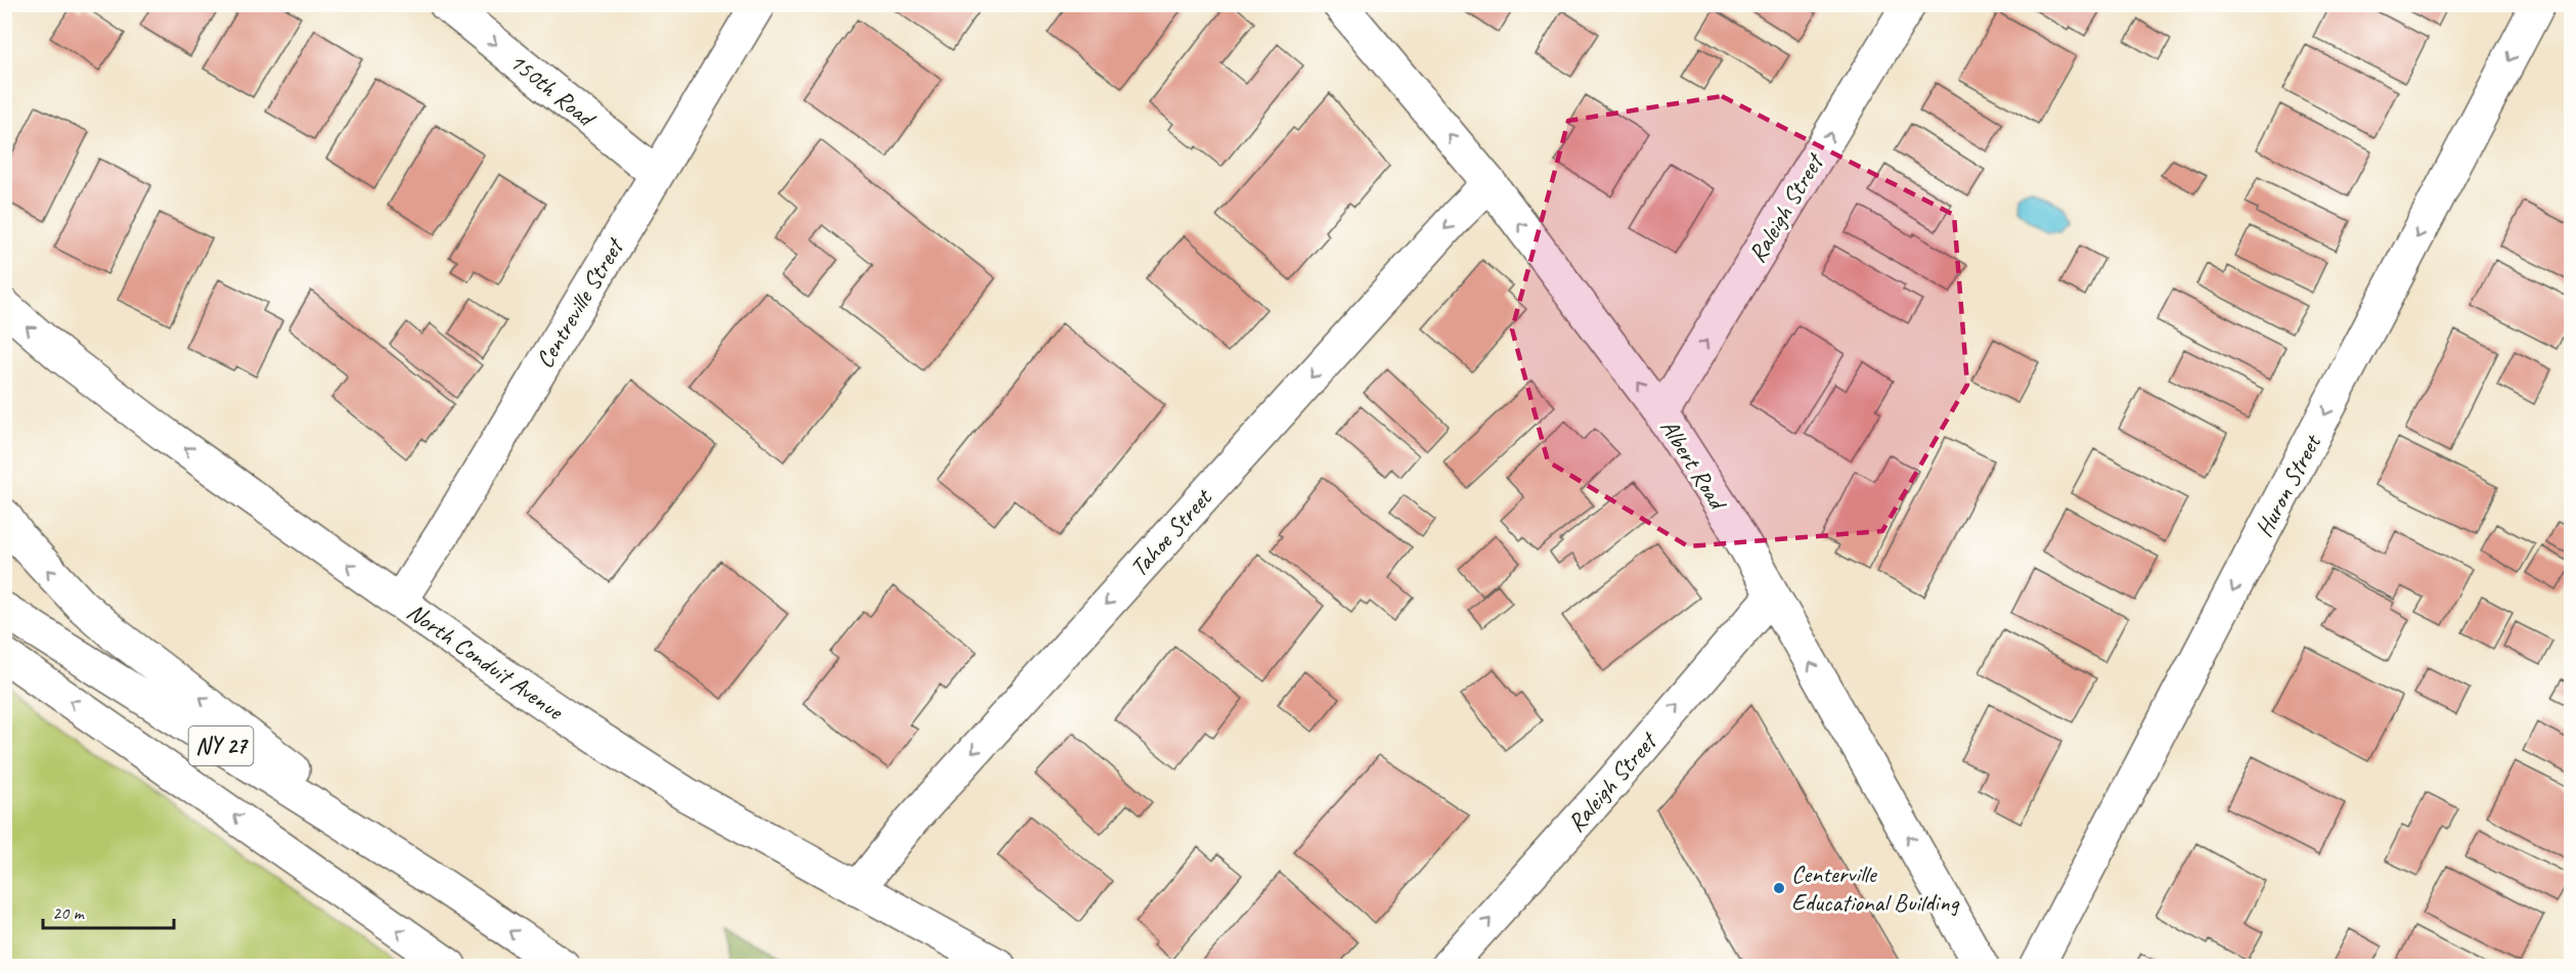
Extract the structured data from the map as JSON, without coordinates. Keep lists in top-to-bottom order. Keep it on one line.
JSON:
{"streets":{"main road":["150th Road","Raleigh Street","Centreville Street","Albert Road","Huron Street","Tahoe Street","North Conduit Avenue","NY 27"]},"crossings":[["150th Road","Centreville Street"],["Raleigh Street","Albert Road"],["Centreville Street","North Conduit Avenue"],["Albert Road","Tahoe Street"],["Tahoe Street","North Conduit Avenue"]],"one_way":["150th Road","Raleigh Street","Albert Road","Huron Street","Tahoe Street"],"places":["Centerville Educational Building"],"scale_bar":"20 m"}
